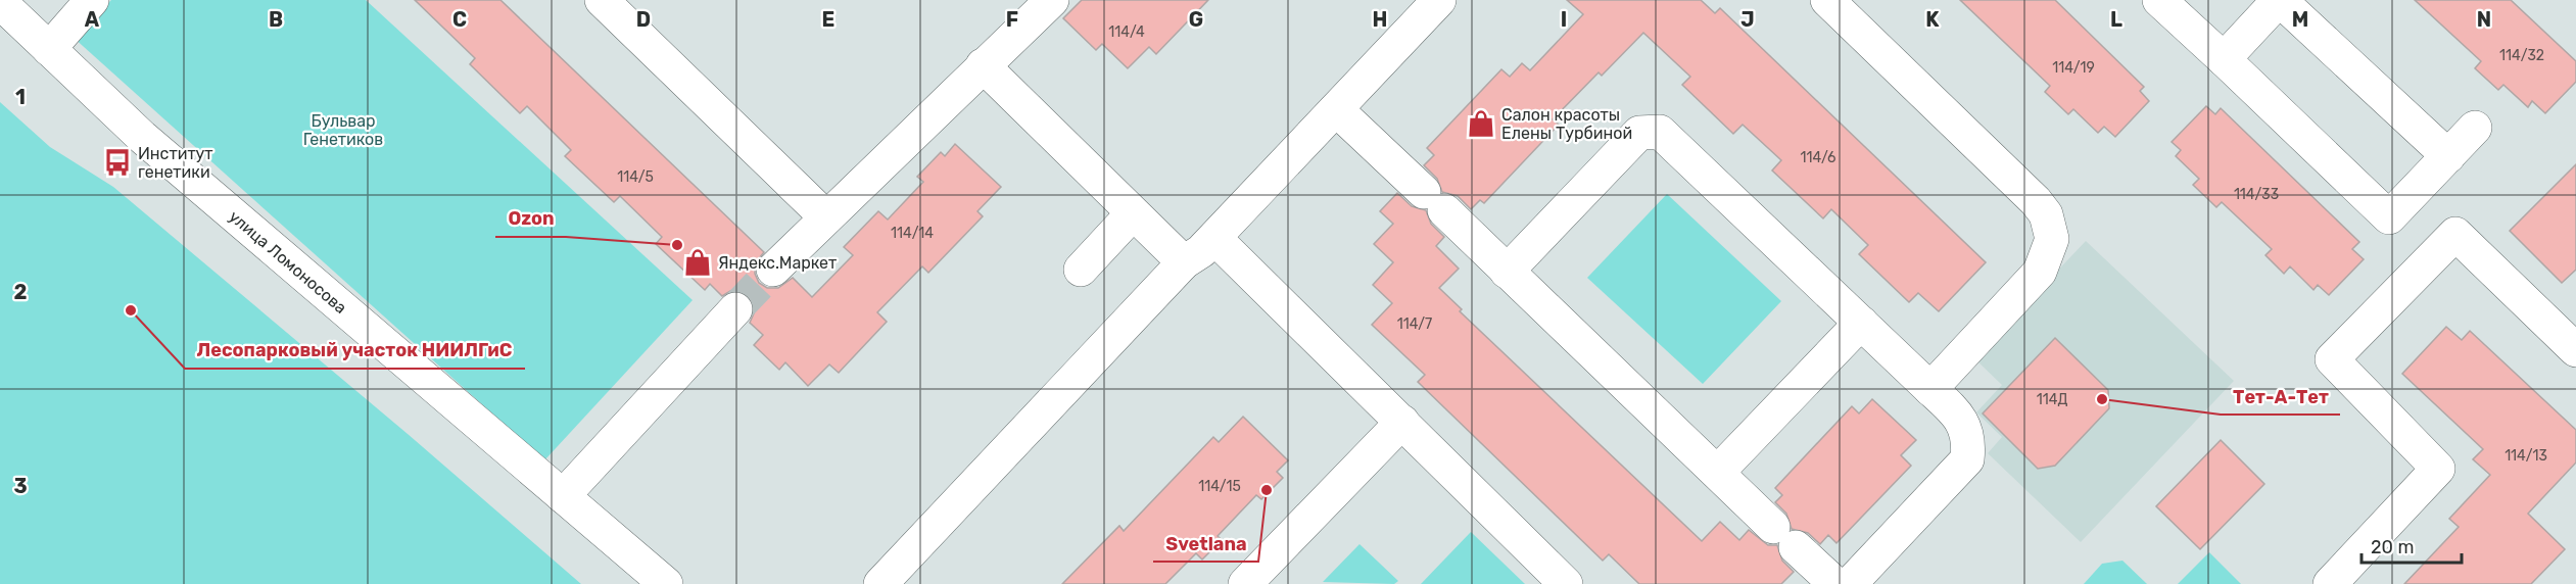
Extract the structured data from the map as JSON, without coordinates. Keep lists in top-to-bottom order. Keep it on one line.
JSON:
{"streets":{"main road":["улица Ломоносова"]},"parks":["Бульвар Генетиков"],"places":{"shop":["Салон красоты Елены Турбиной","Яндекс.Маркет"],"bus stop":["Институт генетики"],"other":["Ozon","Лесопарковый участок НИИЛГиС","Тет-А-Тет","Svetlana"]},"house_numbers":["114/4","114/32","114/19","114/6","114/5","114/33","114/14","114/7","114Д","114/13","114/15"],"scale_bar":"20 m","grid":{"columns":["A","B","C","D","E","F","G","H","I","J","K","L","M","N"],"rows":["1","2","3"]}}
